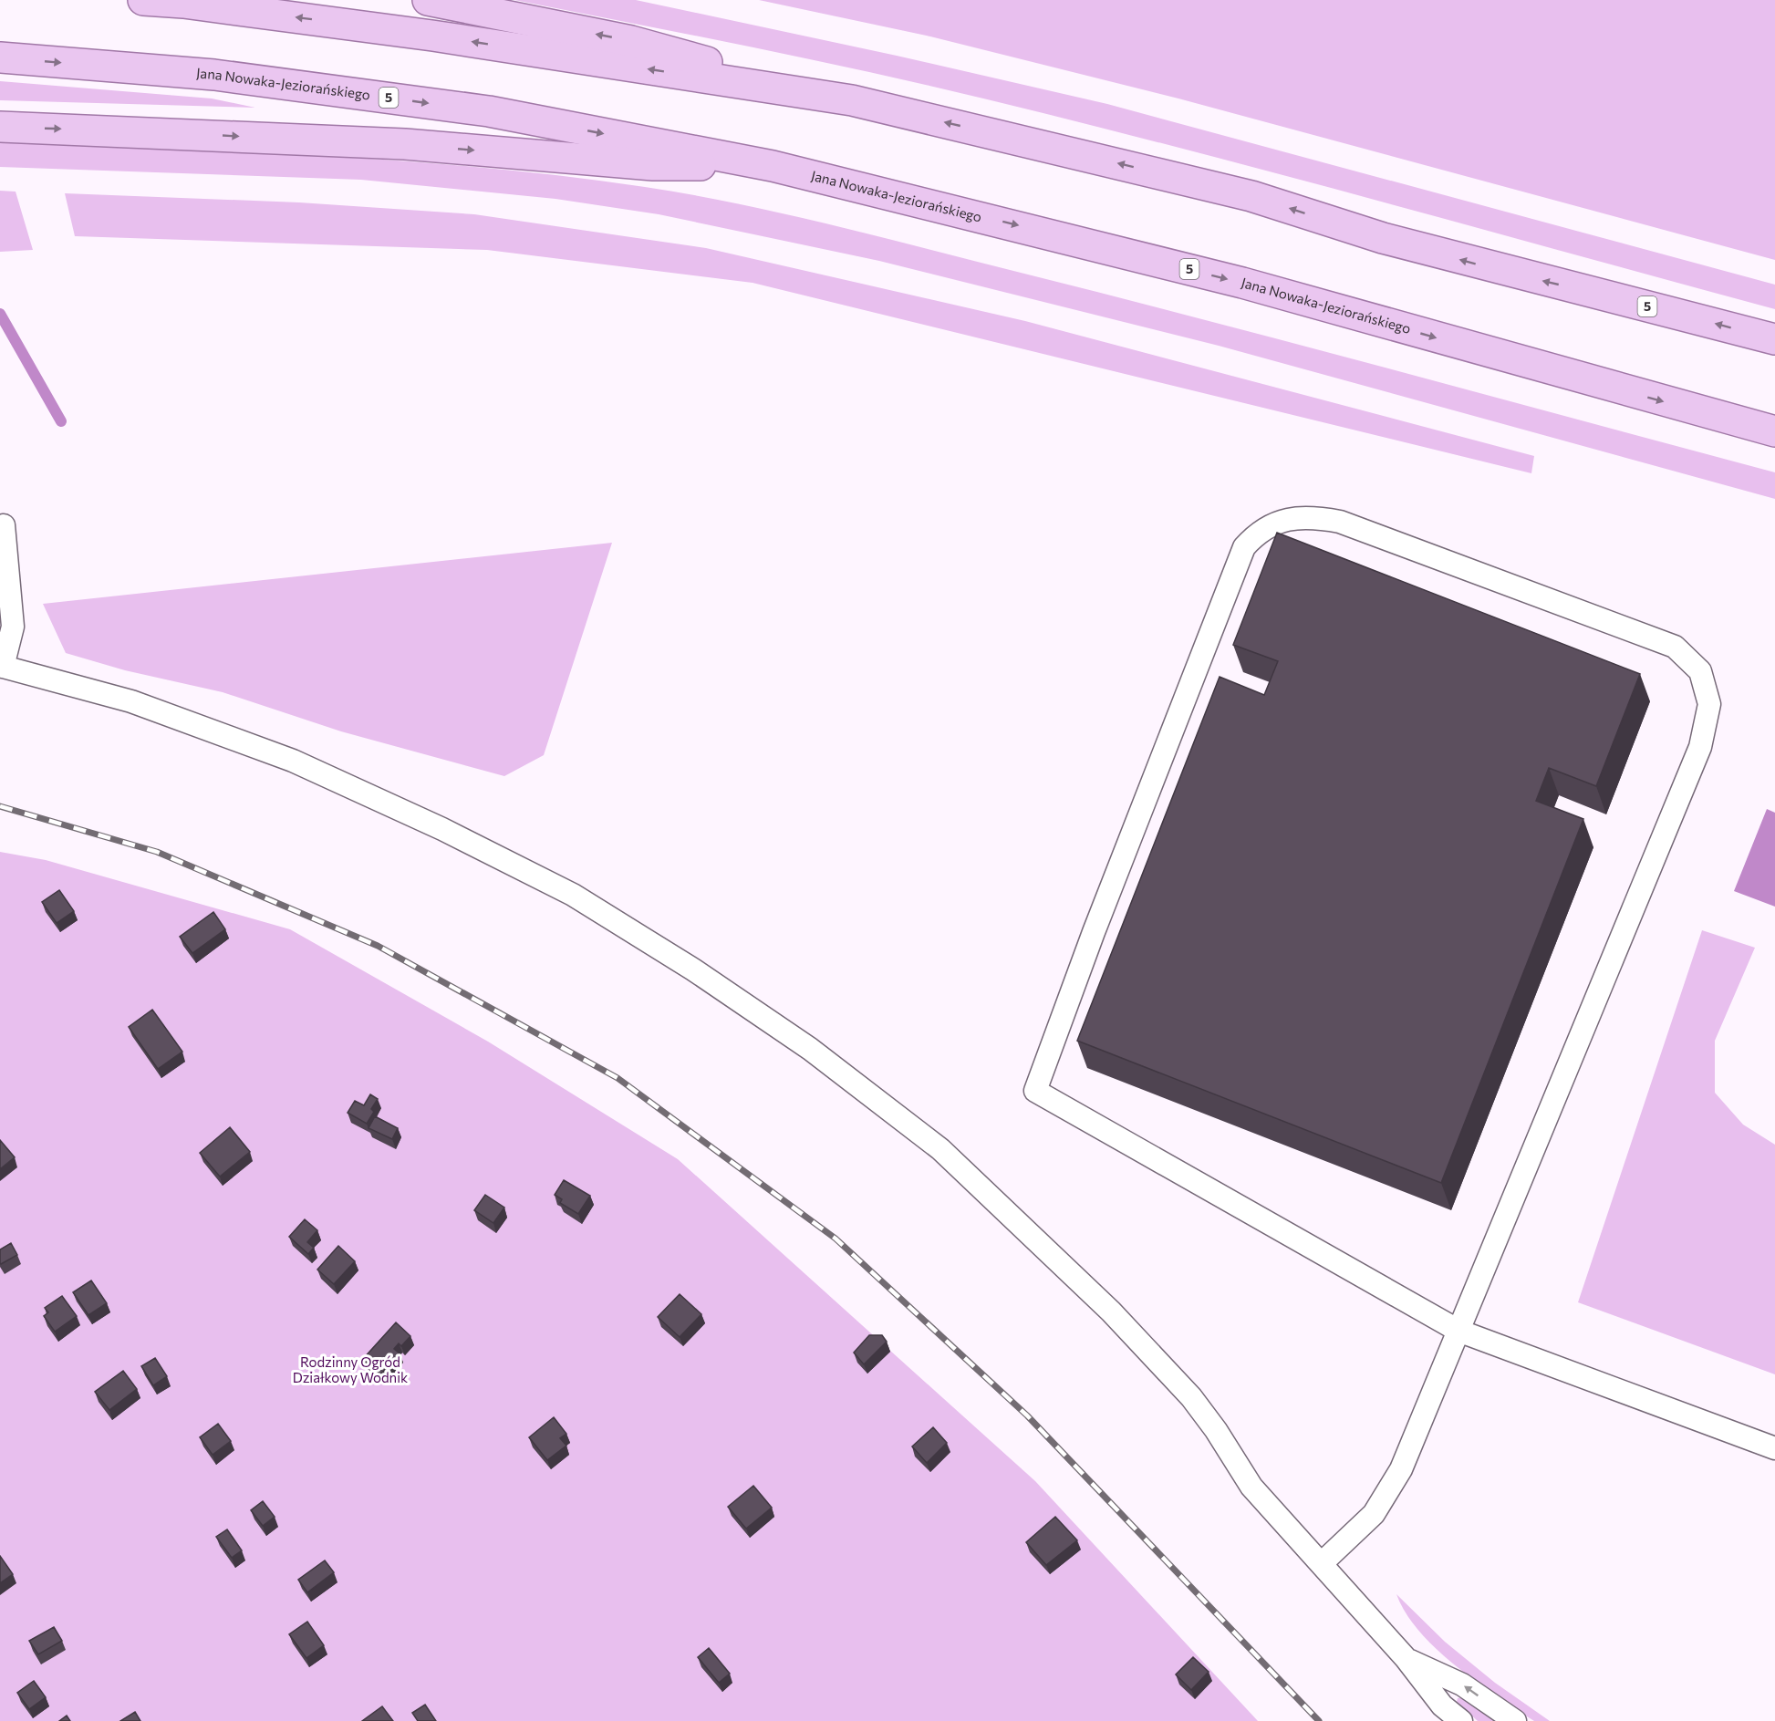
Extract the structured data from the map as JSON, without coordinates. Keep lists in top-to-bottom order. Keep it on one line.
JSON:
{"streets":{"main road":["Jana Nowaka-Jeziorańskiego","5"]},"parks":["Rodzinny Ogród Działkowy Wodnik"]}
